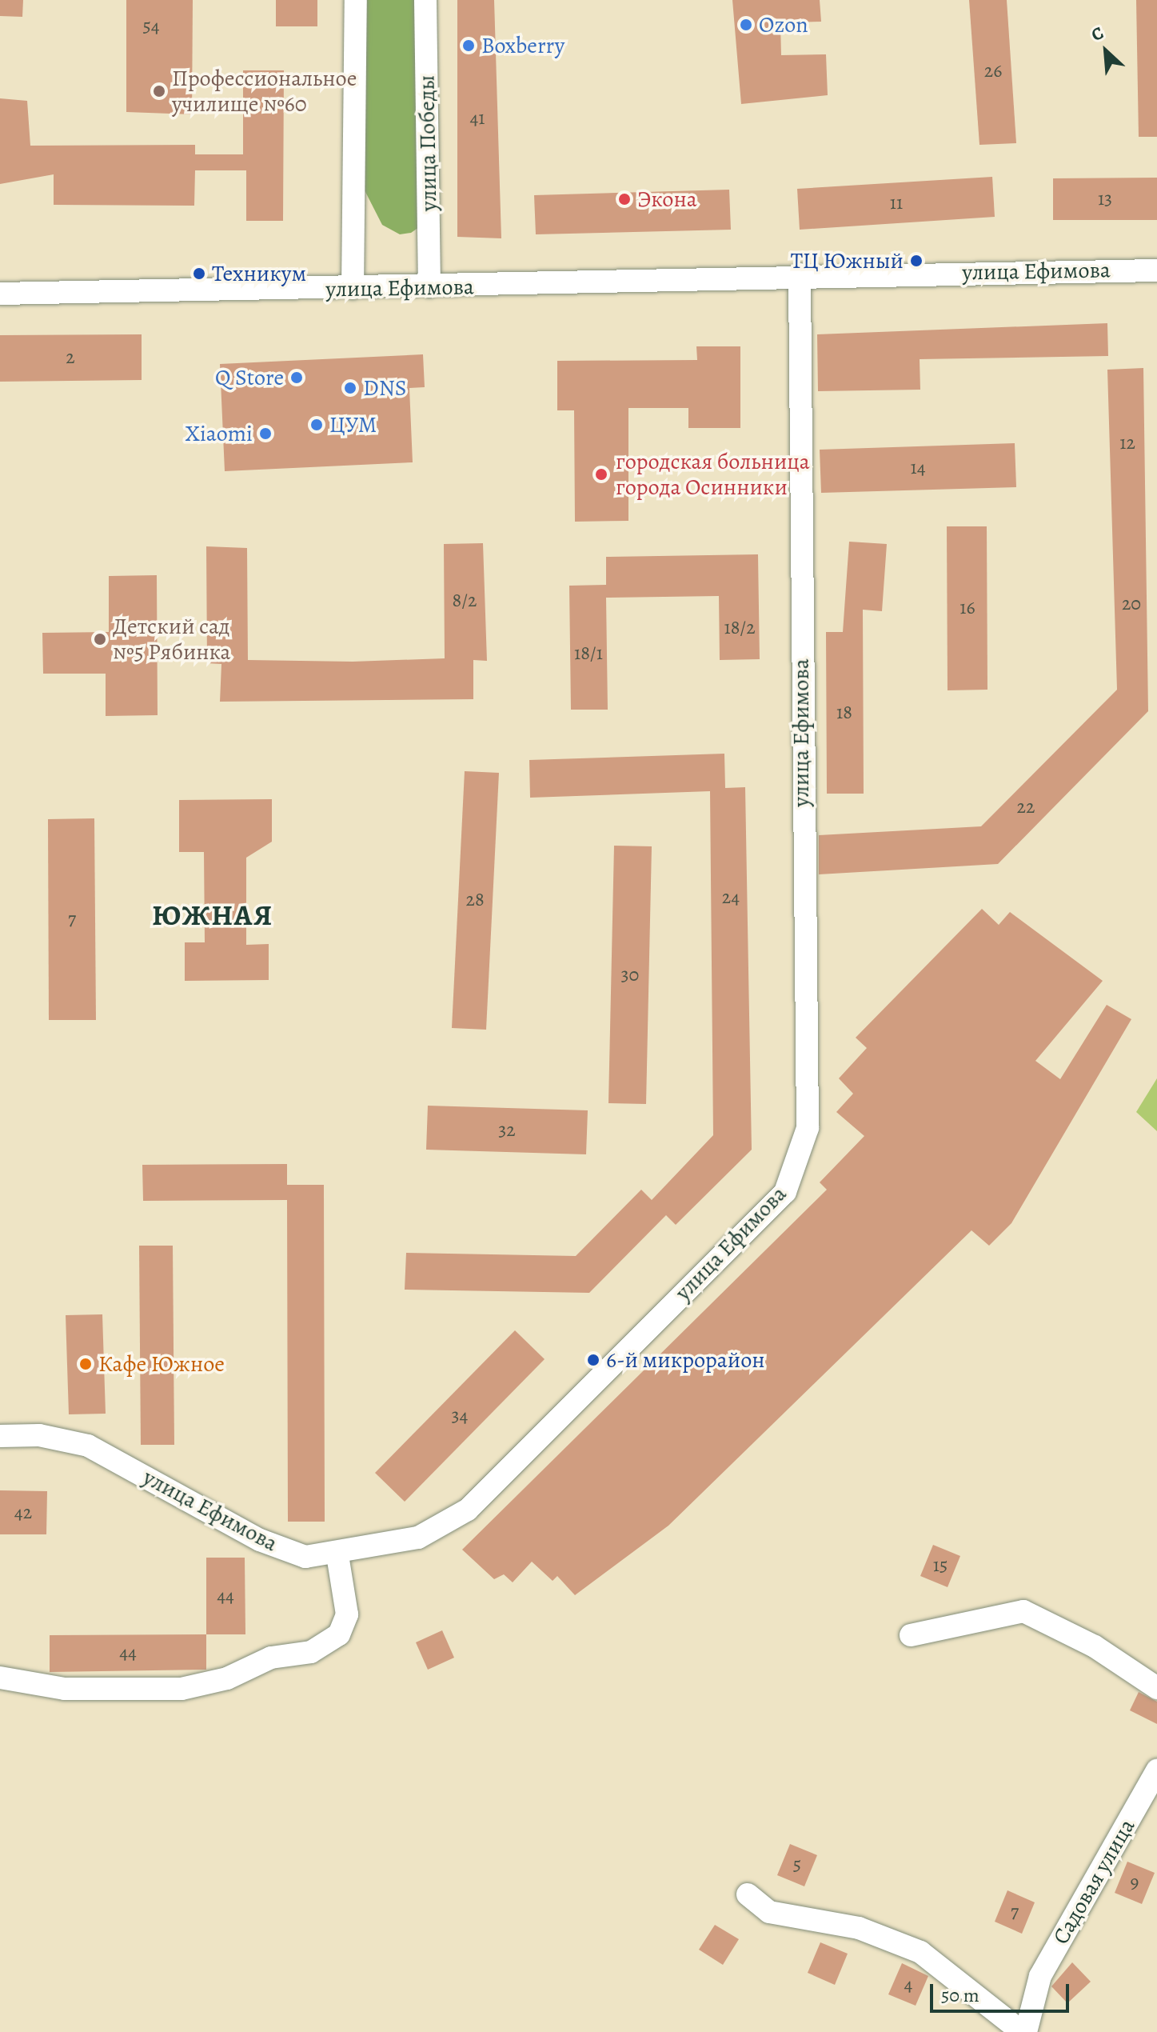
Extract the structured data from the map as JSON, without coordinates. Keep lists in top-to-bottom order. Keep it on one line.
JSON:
{"streets":{"street":["улица Победы","улица Ефимова","Садовая улица"]},"crossings":[["улица Победы","улица Ефимова"]],"districts":["ЮЖНАЯ"],"places":["Ozon","Boxberry","Профессиональное училище №60","Экона","ТЦ Южный","Техникум","Q Store","DNS","ЦУМ","Xiaomi","городская больница города Осинники","Детский сад №5 Рябинка","6-й микрорайон","Кафе Южное"],"house_numbers":["54","26","41","13","11","2","12","14","8/2","20","16","18/2","18/1","18","22","24","28","7","30","32","34","42","15","44","44","5","9","7","4"],"scale_bar":"50 m","north":"top left"}
